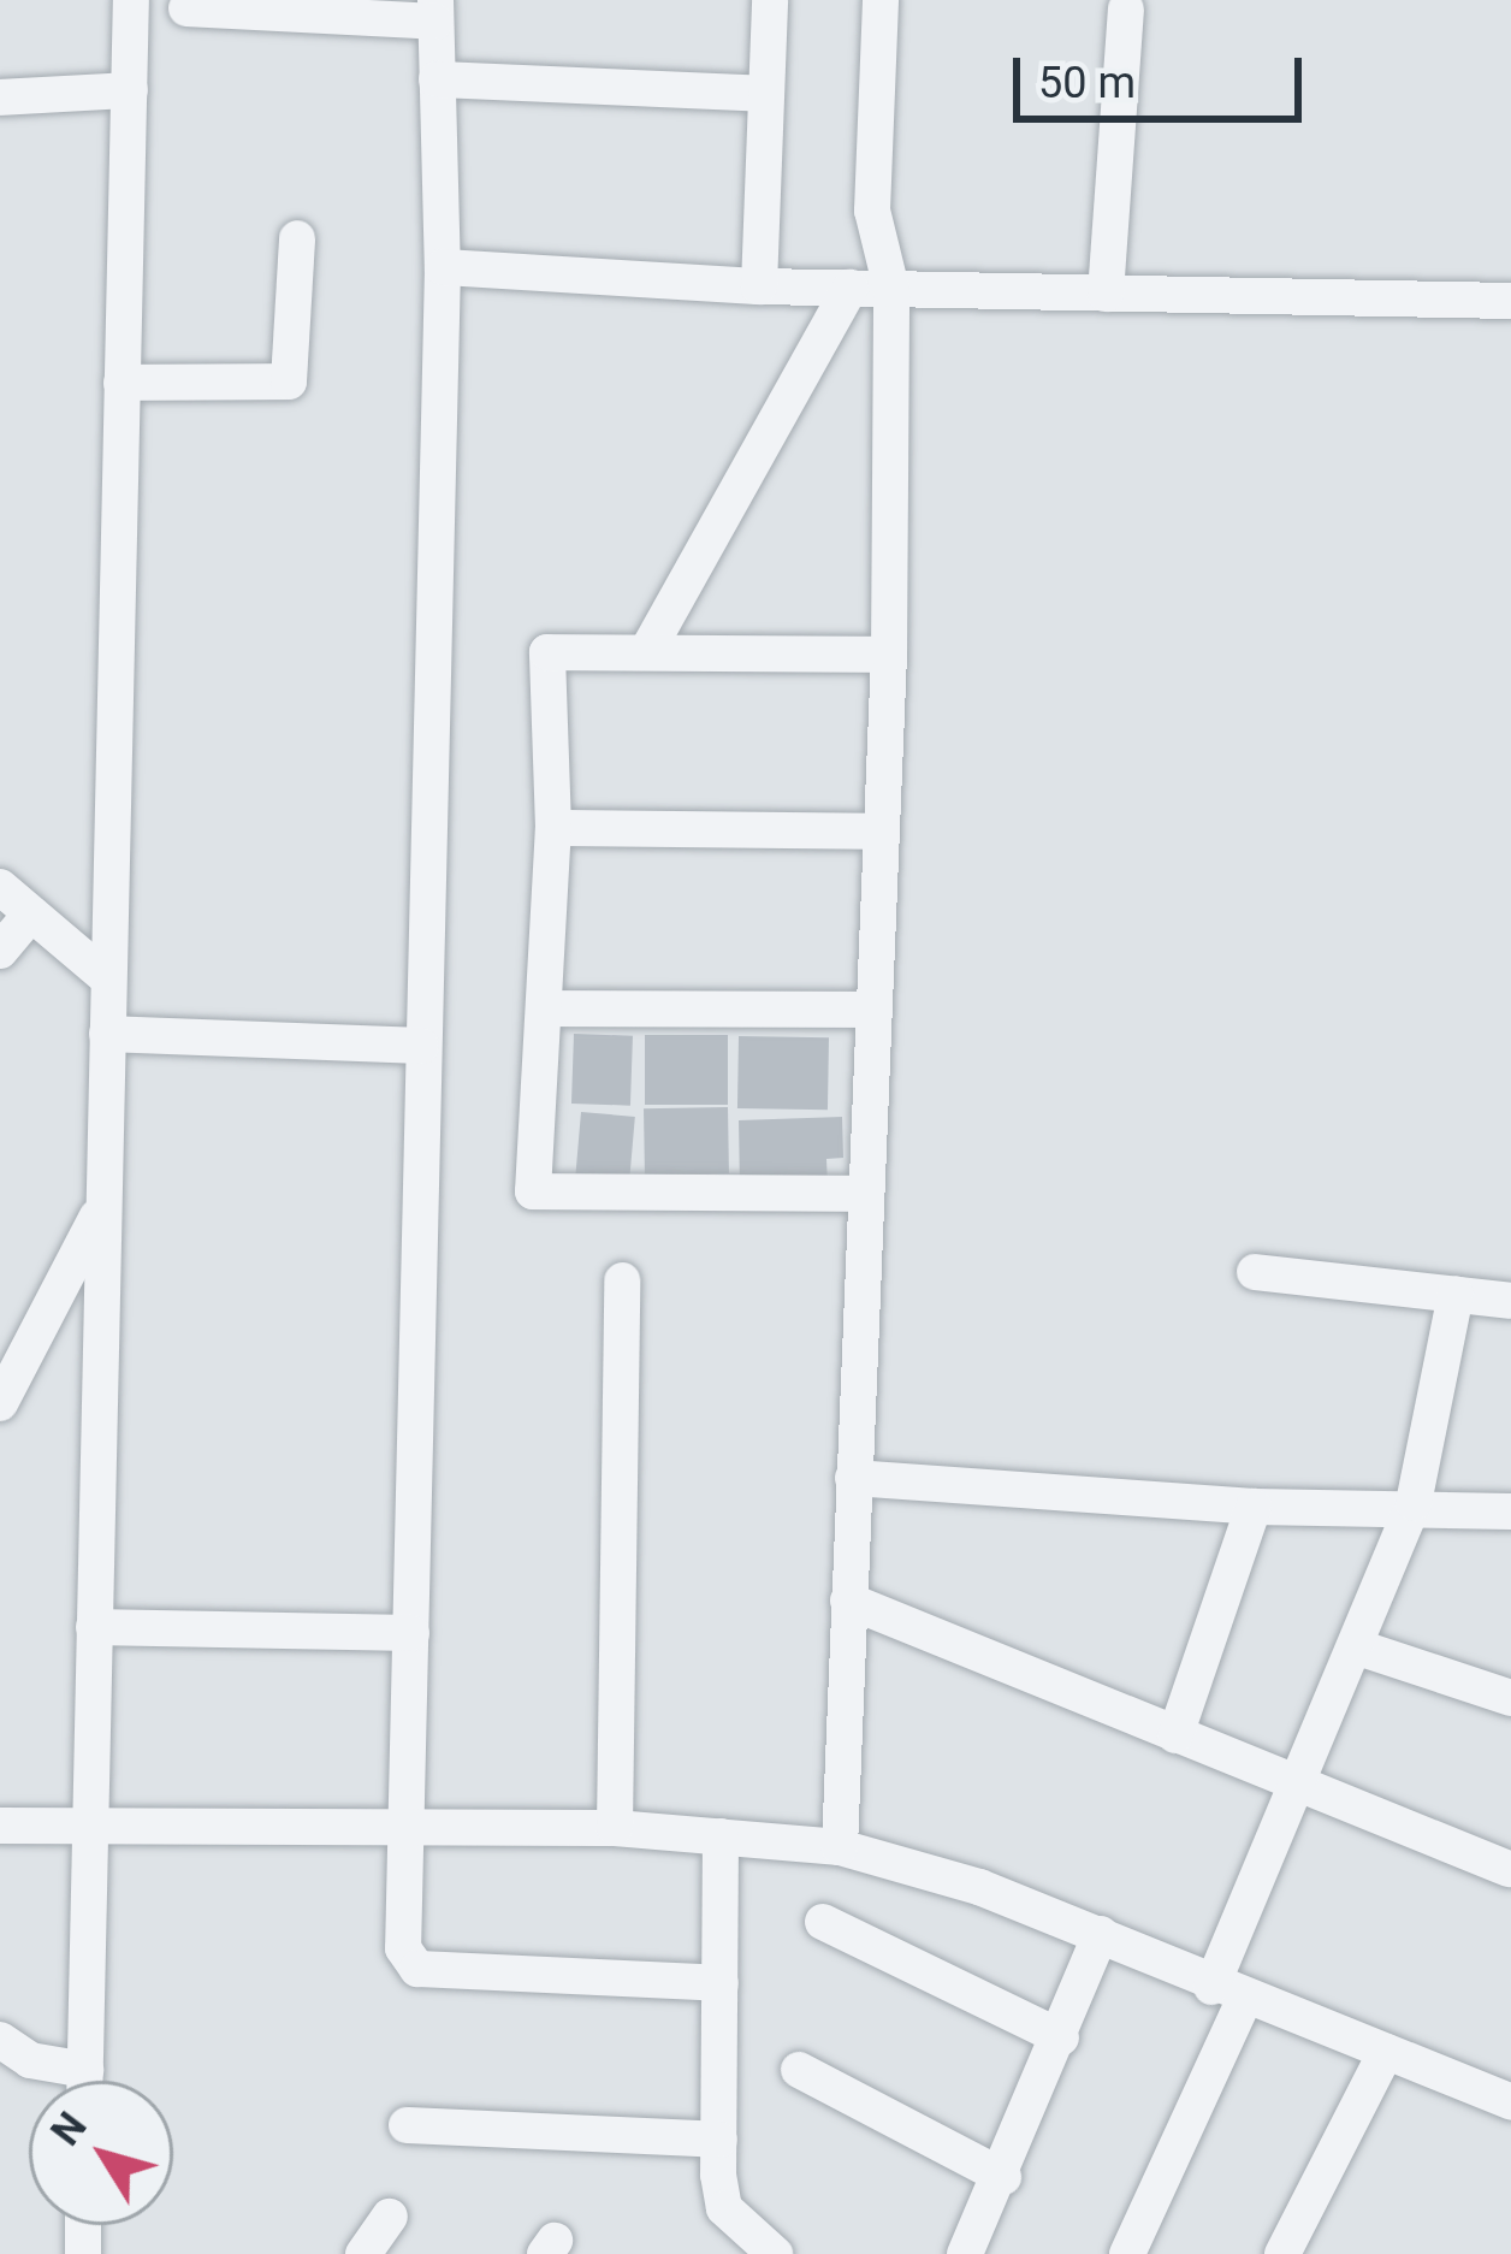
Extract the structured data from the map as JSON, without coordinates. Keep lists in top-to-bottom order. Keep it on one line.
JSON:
{"scale_bar":"50 m","north":"top left"}
